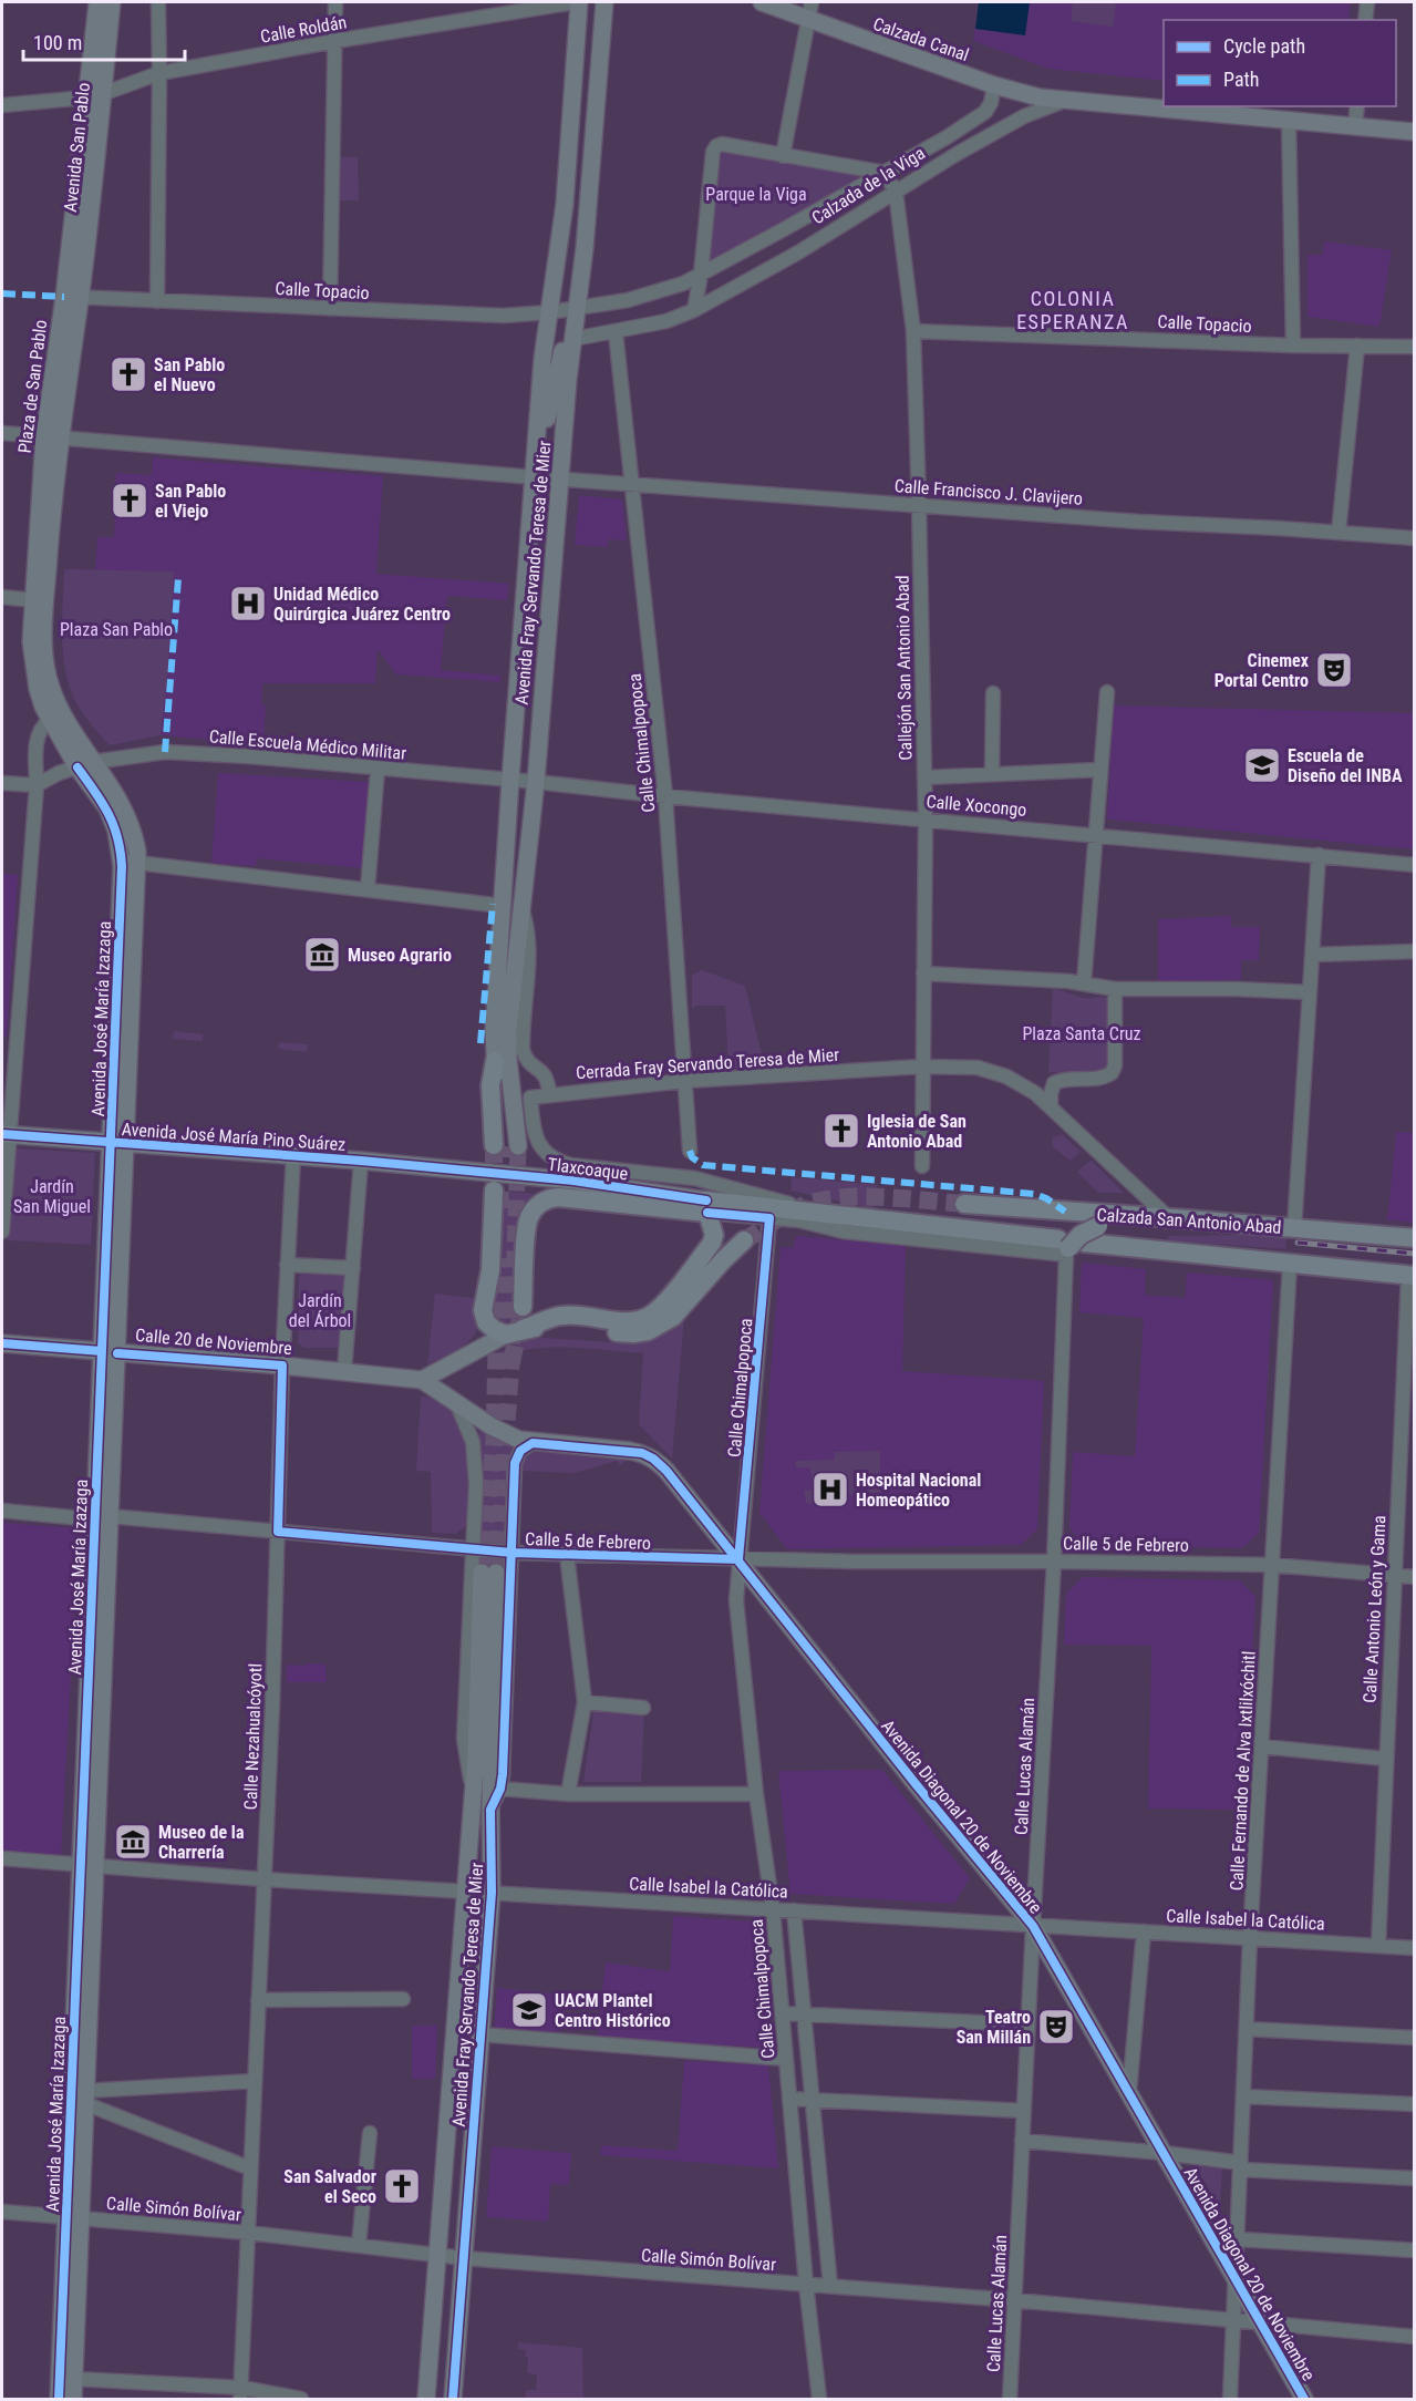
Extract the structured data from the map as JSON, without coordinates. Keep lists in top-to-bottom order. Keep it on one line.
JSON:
{"streets":{"highway":["Calzada San Antonio Abad"],"main road":["Calzada Canal","Avenida San Pablo","Calzada de la Viga","Plaza de San Pablo","Avenida Fray Servando Teresa de Mier","Avenida José María Izazaga","Avenida José María Pino Suárez","Tlaxcoaque","Calle 20 de Noviembre","Avenida Diagonal 20 de Noviembre"],"street":["Calle Roldán","Calle Topacio","Calle Francisco J. Clavijero","Callejón San Antonio Abad","Calle Chimalpopoca","Calle Escuela Médico Militar","Calle Xocongo","Cerrada Fray Servando Teresa de Mier","Calle 5 de Febrero","Calle Antonio León y Gama","Calle Nezahualcóyotl","Calle Lucas Alamán","Calle Fernando de Alva Ixtlilxóchitl","Calle Isabel la Católica","Calle Simón Bolívar"]},"crossings":[["Calle Roldán","Avenida San Pablo"],["Calle Roldán","Plaza de San Pablo"],["Calle Roldán","Avenida Fray Servando Teresa de Mier"],["Calzada Canal","Calzada de la Viga"],["Avenida San Pablo","Plaza de San Pablo"],["Calzada de la Viga","Calle Topacio"],["Calzada de la Viga","Avenida Fray Servando Teresa de Mier"],["Calzada de la Viga","Callejón San Antonio Abad"],["Calzada de la Viga","Calle Chimalpopoca"],["Calle Topacio","Plaza de San Pablo"],["Calle Topacio","Avenida Fray Servando Teresa de Mier"],["Calle Topacio","Callejón San Antonio Abad"],["Plaza de San Pablo","Calle Francisco J. Clavijero"],["Plaza de San Pablo","Calle Escuela Médico Militar"],["Plaza de San Pablo","Avenida José María Izazaga"],["Calle Francisco J. Clavijero","Avenida Fray Servando Teresa de Mier"],["Calle Francisco J. Clavijero","Callejón San Antonio Abad"],["Calle Francisco J. Clavijero","Calle Chimalpopoca"],["Avenida Fray Servando Teresa de Mier","Calle Escuela Médico Militar"],["Avenida Fray Servando Teresa de Mier","Calle Xocongo"],["Avenida Fray Servando Teresa de Mier","Calle 5 de Febrero"],["Avenida Fray Servando Teresa de Mier","Avenida Diagonal 20 de Noviembre"],["Avenida Fray Servando Teresa de Mier","Calle Isabel la Católica"],["Avenida Fray Servando Teresa de Mier","Calle Simón Bolívar"],["Callejón San Antonio Abad","Calle Xocongo"],["Callejón San Antonio Abad","Cerrada Fray Servando Teresa de Mier"],["Calle Chimalpopoca","Calle Xocongo"],["Calle Chimalpopoca","Cerrada Fray Servando Teresa de Mier"],["Calle Chimalpopoca","Calle 5 de Febrero"],["Calle Chimalpopoca","Avenida Diagonal 20 de Noviembre"],["Calle Chimalpopoca","Calle Isabel la Católica"],["Calle Chimalpopoca","Calle Simón Bolívar"],["Calle Escuela Médico Militar","Calle Xocongo"],["Calle Escuela Médico Militar","Avenida José María Izazaga"],["Avenida José María Izazaga","Avenida José María Pino Suárez"],["Avenida José María Izazaga","Calle 20 de Noviembre"],["Avenida José María Izazaga","Calle 5 de Febrero"],["Avenida José María Izazaga","Calle Isabel la Católica"],["Avenida José María Izazaga","Calle Simón Bolívar"],["Cerrada Fray Servando Teresa de Mier","Calzada San Antonio Abad"],["Avenida José María Pino Suárez","Tlaxcoaque"],["Avenida José María Pino Suárez","Calle Nezahualcóyotl"],["Tlaxcoaque","Calzada San Antonio Abad"],["Calzada San Antonio Abad","Calle Antonio León y Gama"],["Calzada San Antonio Abad","Calle Lucas Alamán"],["Calzada San Antonio Abad","Calle Fernando de Alva Ixtlilxóchitl"],["Calle 20 de Noviembre","Calle Nezahualcóyotl"],["Calle 20 de Noviembre","Avenida Diagonal 20 de Noviembre"],["Calle 5 de Febrero","Calle Antonio León y Gama"],["Calle 5 de Febrero","Calle Nezahualcóyotl"],["Calle 5 de Febrero","Calle Lucas Alamán"],["Calle 5 de Febrero","Calle Fernando de Alva Ixtlilxóchitl"],["Calle 5 de Febrero","Avenida Diagonal 20 de Noviembre"],["Calle Antonio León y Gama","Calle Isabel la Católica"],["Calle Nezahualcóyotl","Calle Isabel la Católica"],["Calle Nezahualcóyotl","Calle Simón Bolívar"],["Calle Lucas Alamán","Avenida Diagonal 20 de Noviembre"],["Calle Lucas Alamán","Calle Isabel la Católica"],["Calle Lucas Alamán","Calle Simón Bolívar"],["Calle Fernando de Alva Ixtlilxóchitl","Avenida Diagonal 20 de Noviembre"],["Calle Fernando de Alva Ixtlilxóchitl","Calle Isabel la Católica"],["Calle Fernando de Alva Ixtlilxóchitl","Calle Simón Bolívar"],["Avenida Diagonal 20 de Noviembre","Calle Isabel la Católica"],["Avenida Diagonal 20 de Noviembre","Calle Simón Bolívar"]],"districts":["COLONIA ESPERANZA"],"parks":["Parque la Viga","Plaza San Pablo","Plaza Santa Cruz","Jardín San Miguel","Jardín del Árbol"],"places":{"church":["San Pablo el Nuevo","San Pablo el Viejo","Iglesia de San Antonio Abad","San Salvador el Seco"],"hospital":["Unidad Médico Quirúrgica Juárez Centro","Hospital Nacional Homeopático"],"theatre":["Cinemex Portal Centro","Teatro San Millán"],"school or university":["Escuela de Diseño del INBA","UACM Plantel Centro Histórico"],"museum":["Museo Agrario","Museo de la Charrería"]},"legend":["Cycle path","Path"],"scale_bar":"100 m"}
